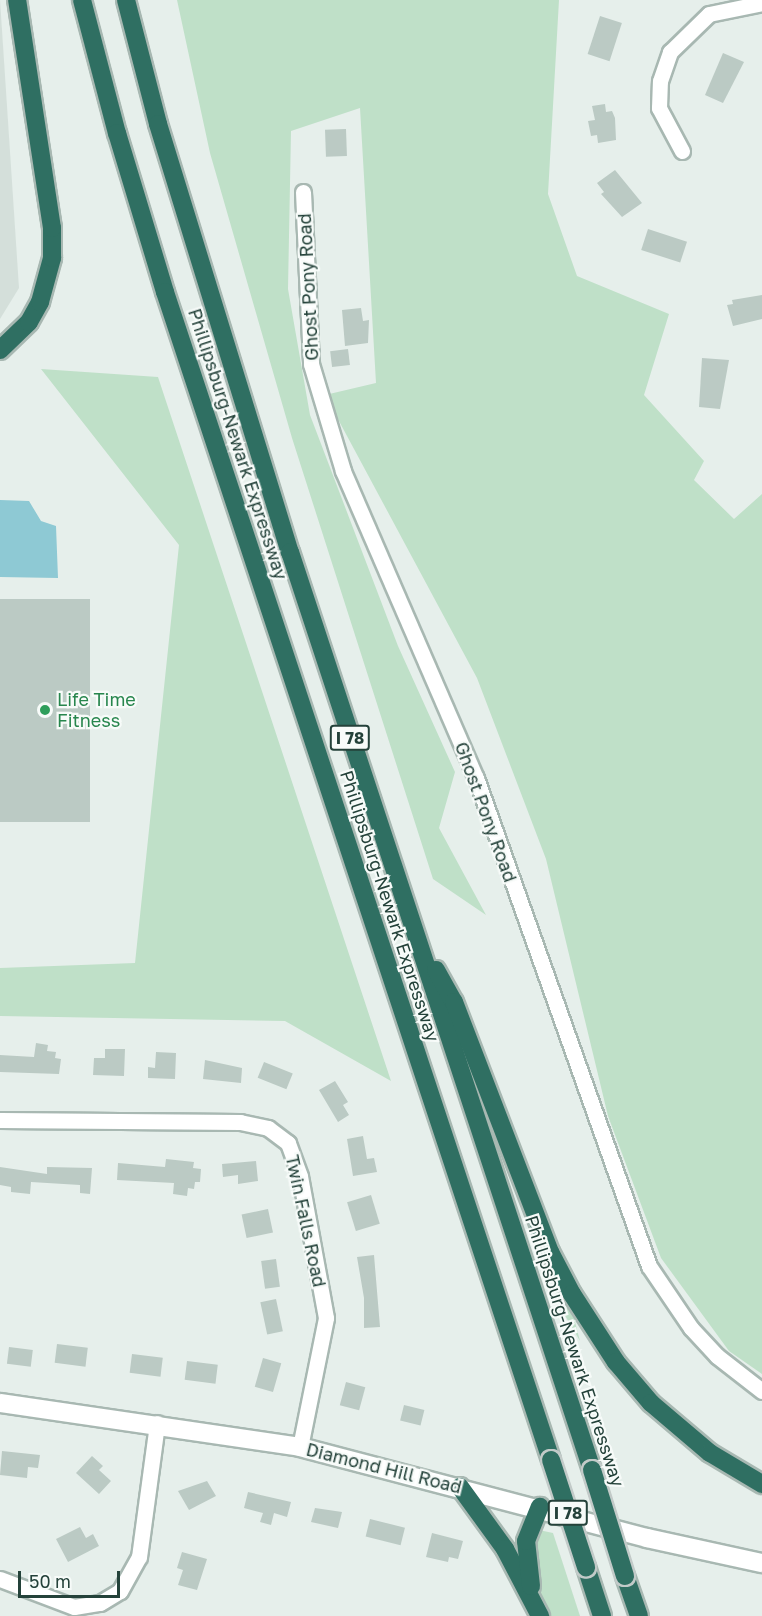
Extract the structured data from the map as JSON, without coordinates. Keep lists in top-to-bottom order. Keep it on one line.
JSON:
{"streets":{"highway":["Phillipsburg-Newark Expressway","I 78"],"main road":["Diamond Hill Road"],"street":["Ghost Pony Road","Twin Falls Road"]},"crossings":[["Twin Falls Road","Diamond Hill Road"]],"places":["Life Time Fitness"],"scale_bar":"50 m"}
